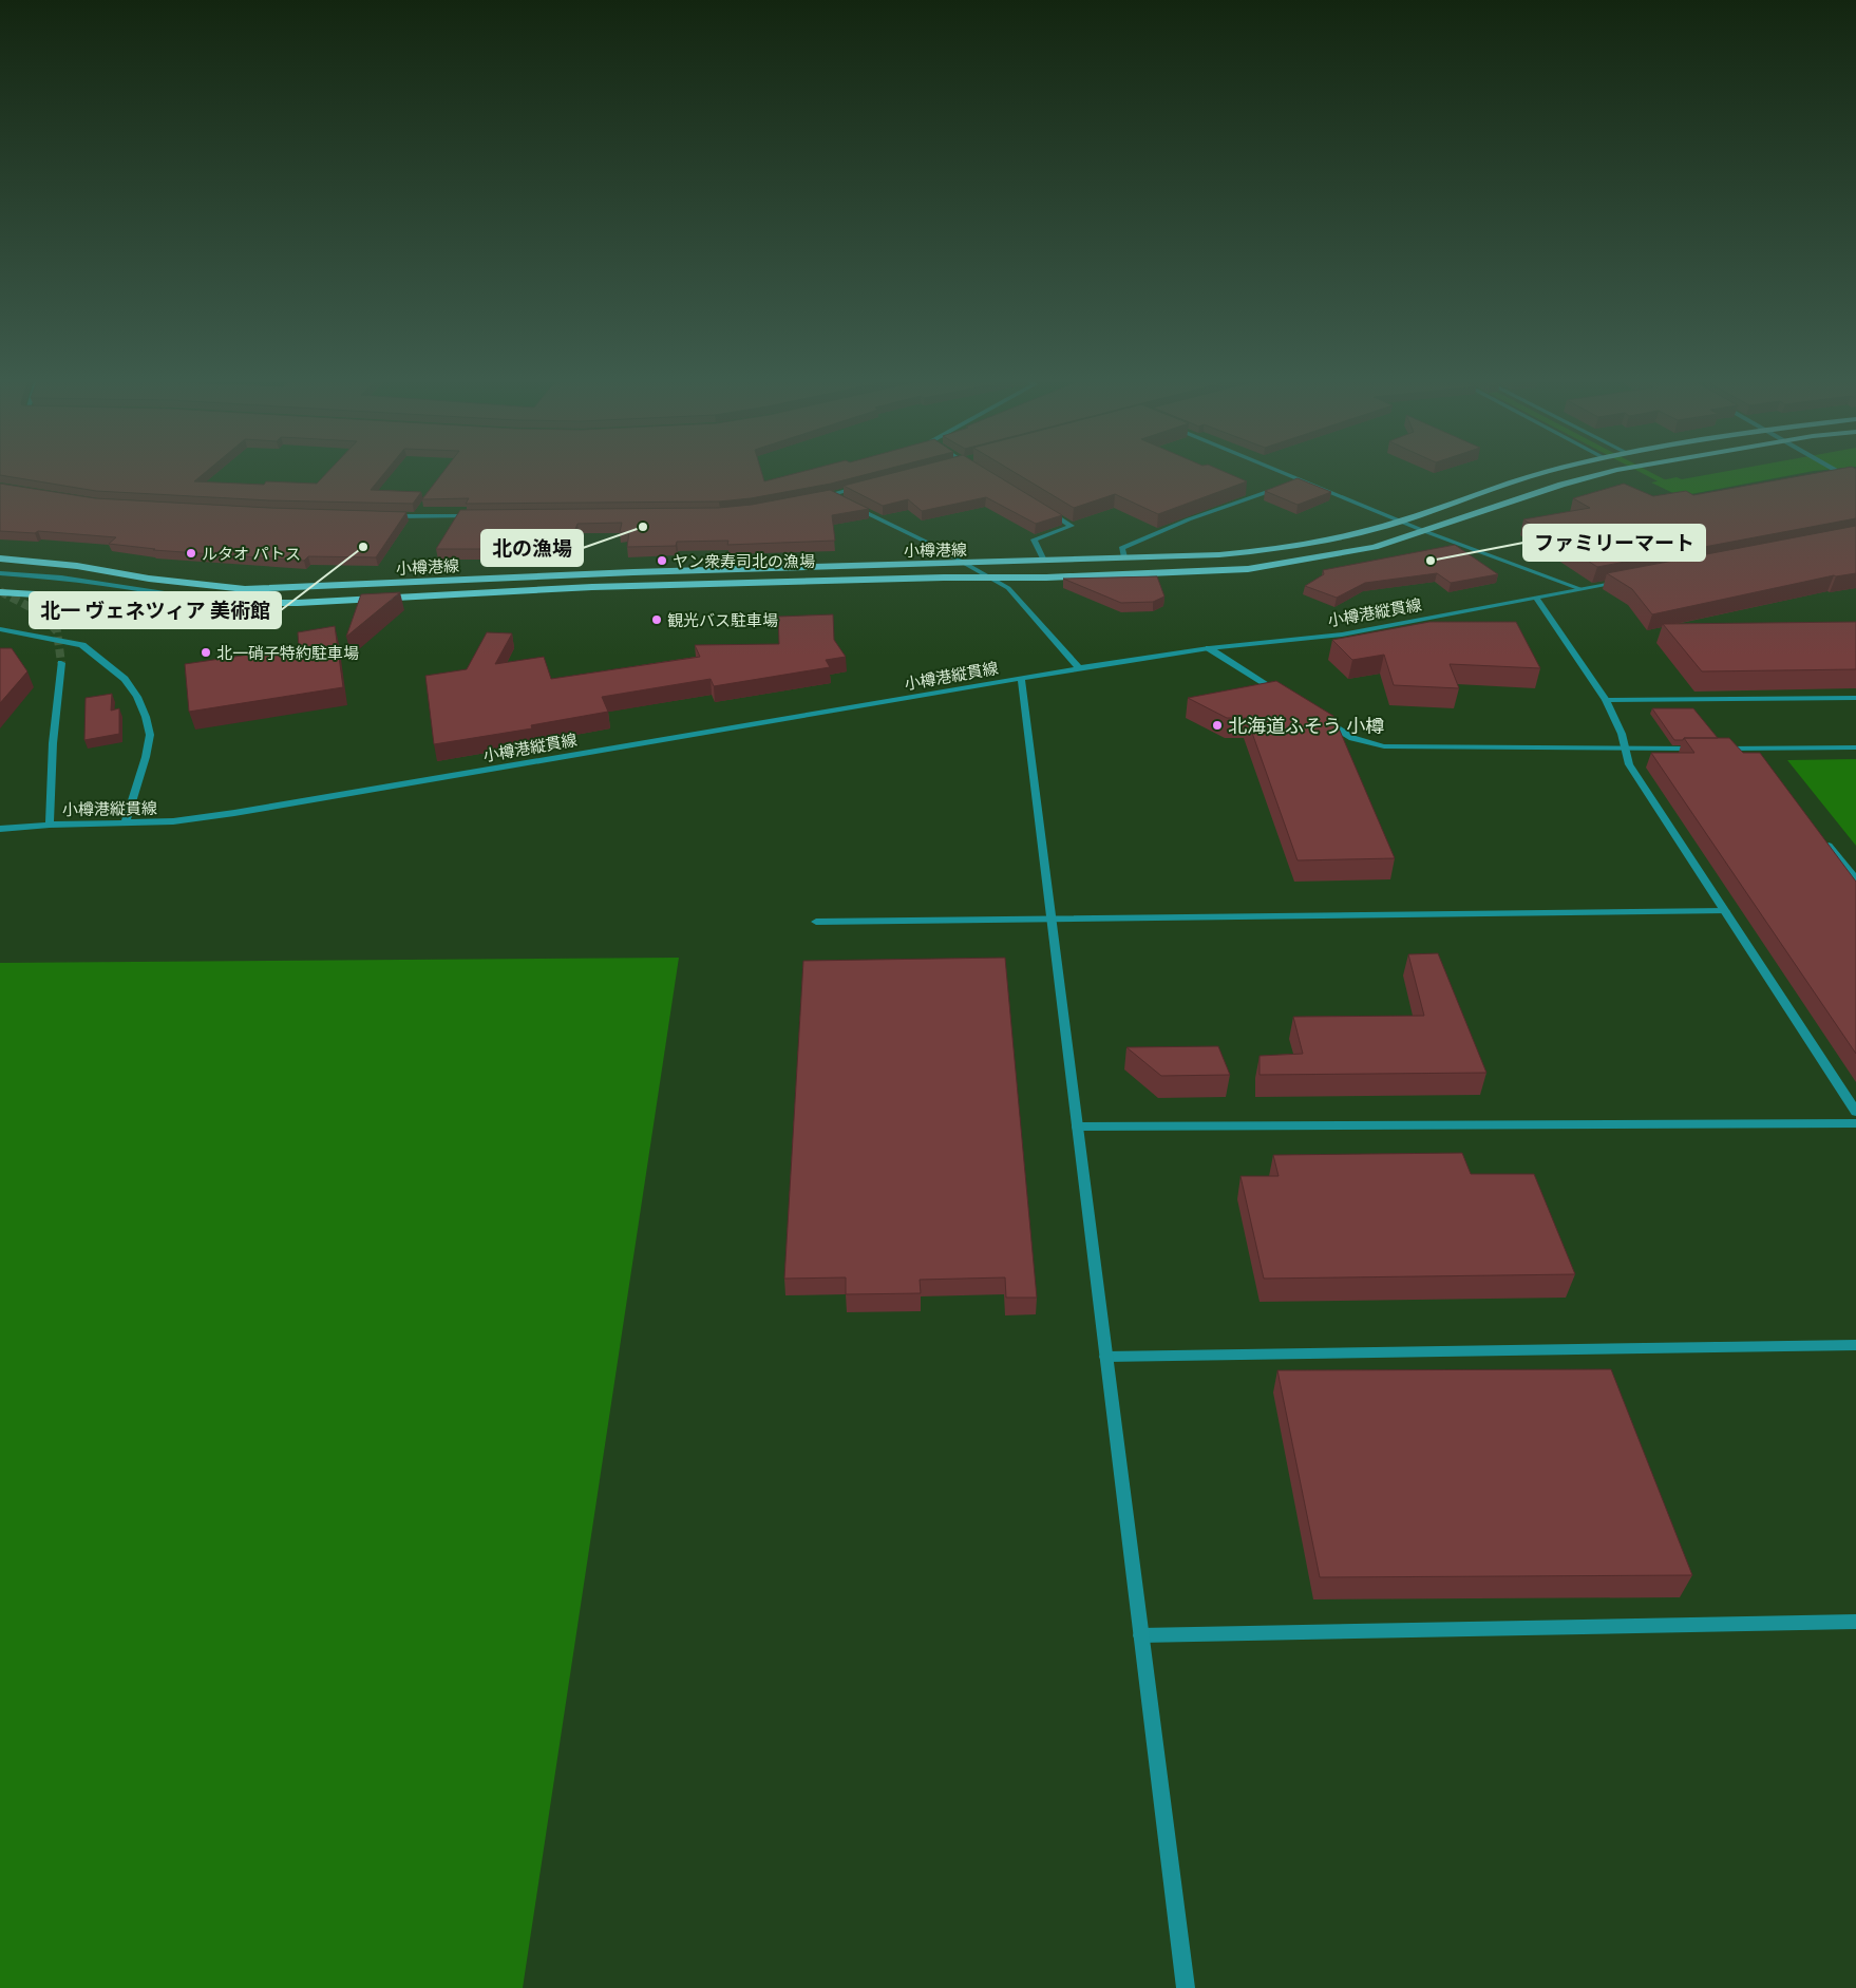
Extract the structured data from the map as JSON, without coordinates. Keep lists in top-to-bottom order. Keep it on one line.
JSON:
{"streets":{"main road":["小樽港線"],"street":["小樽港縦貫線"]},"places":["北の漁場","北一 ヴェネツィア 美術館","ルタオ パトス","ヤン衆寿司北の漁場","ファミリーマート","観光バス駐車場","北一硝子特約駐車場","北海道ふそう 小樽"]}
